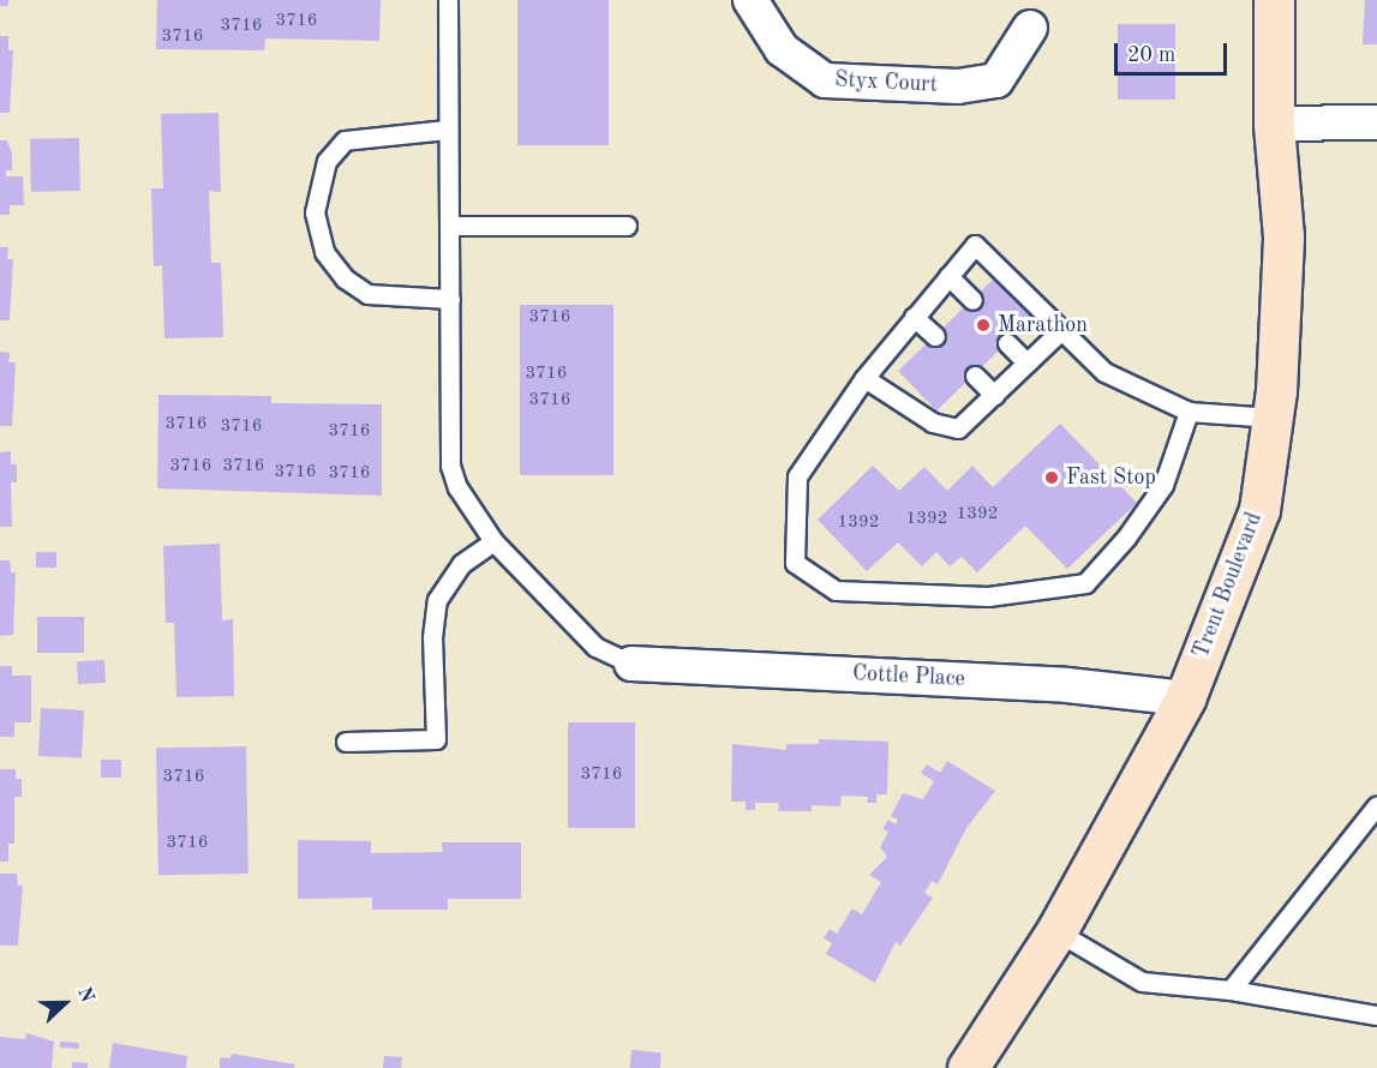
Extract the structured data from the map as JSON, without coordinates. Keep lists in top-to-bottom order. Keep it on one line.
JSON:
{"streets":{"street":["Styx Court","Trent Boulevard","Cottle Place"]},"crossings":[["Trent Boulevard","Cottle Place"]],"places":["Marathon","Fast Stop"],"house_numbers":["3716","3716","3716","3716","3716","3716","3716","3716","3716","3716","3716","3716","3716","1392","1392","1392","3716","3716","3716"],"scale_bar":"20 m","north":"right"}
